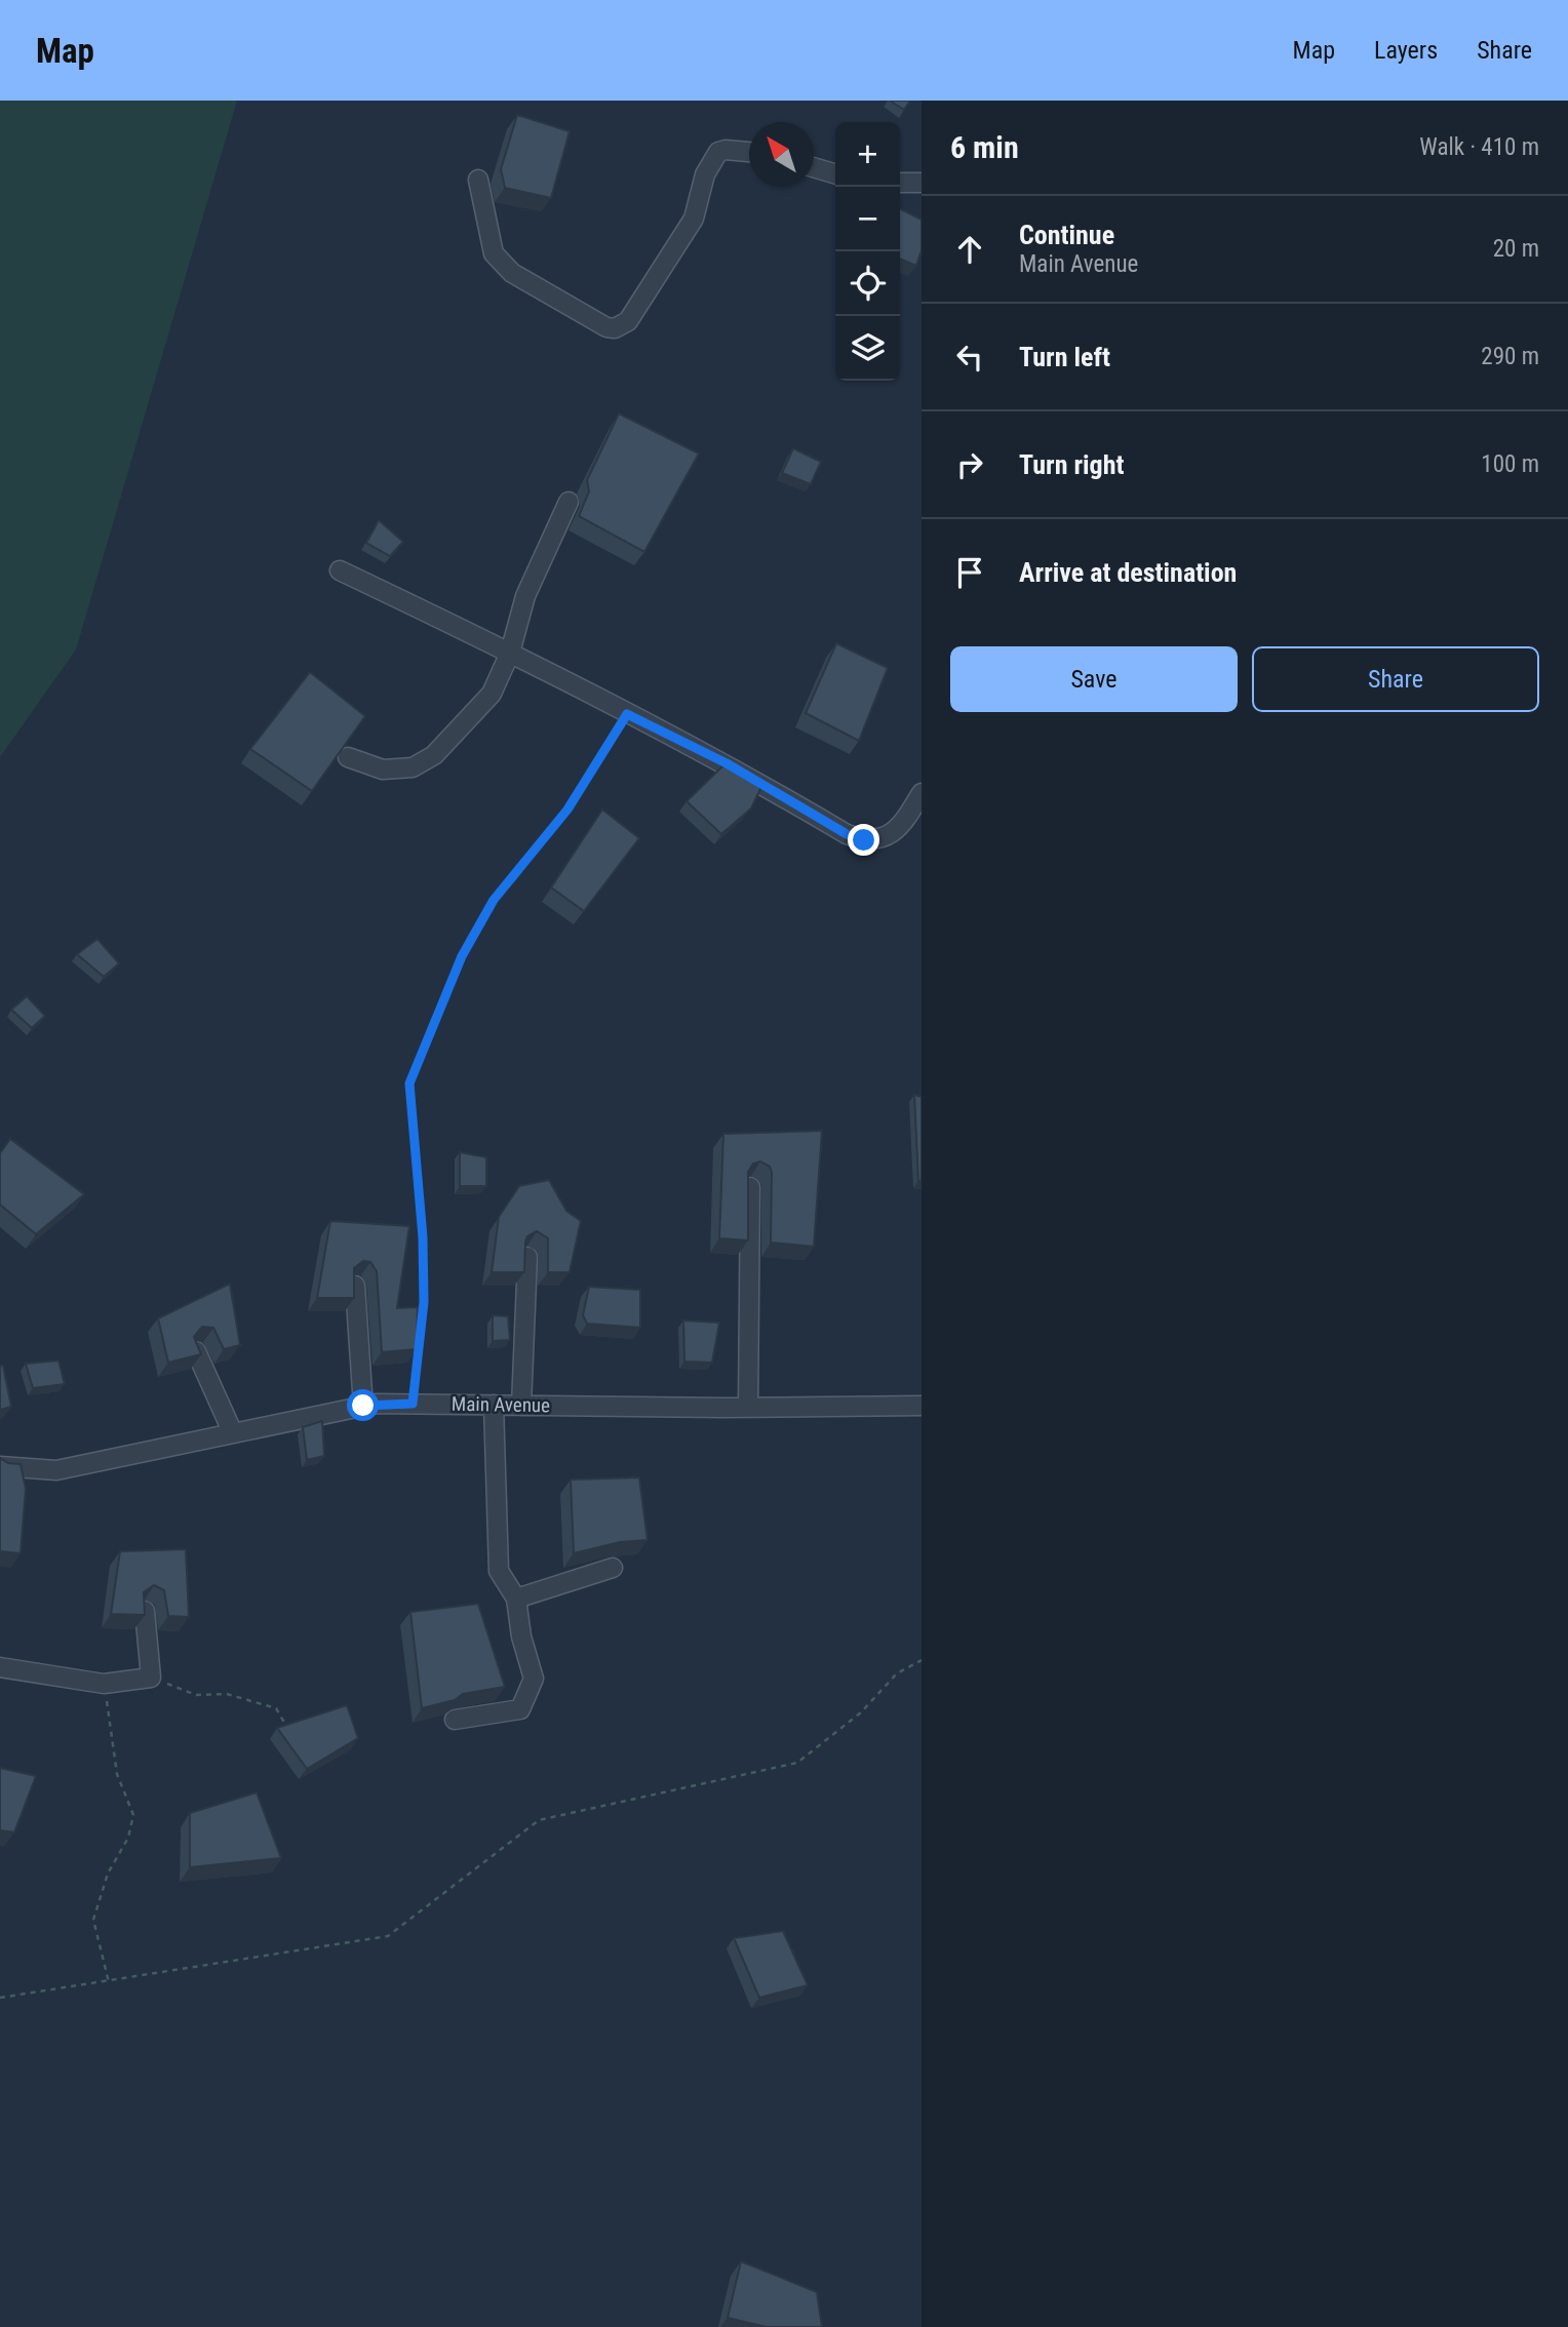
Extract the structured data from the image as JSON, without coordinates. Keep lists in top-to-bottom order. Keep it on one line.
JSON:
{"streets":{"street":["Main Avenue"]},"north":"top left","page":{"header":"Map","nav":["Map","Layers","Share"],"heading":["6 min","Walk · 410 m"],"map_buttons":["+","−"],"list":[["Continue","Main Avenue","20 m"],["Turn left","290 m"],["Turn right","100 m"],"Arrive at destination"],"buttons":["Save","Share"]}}
